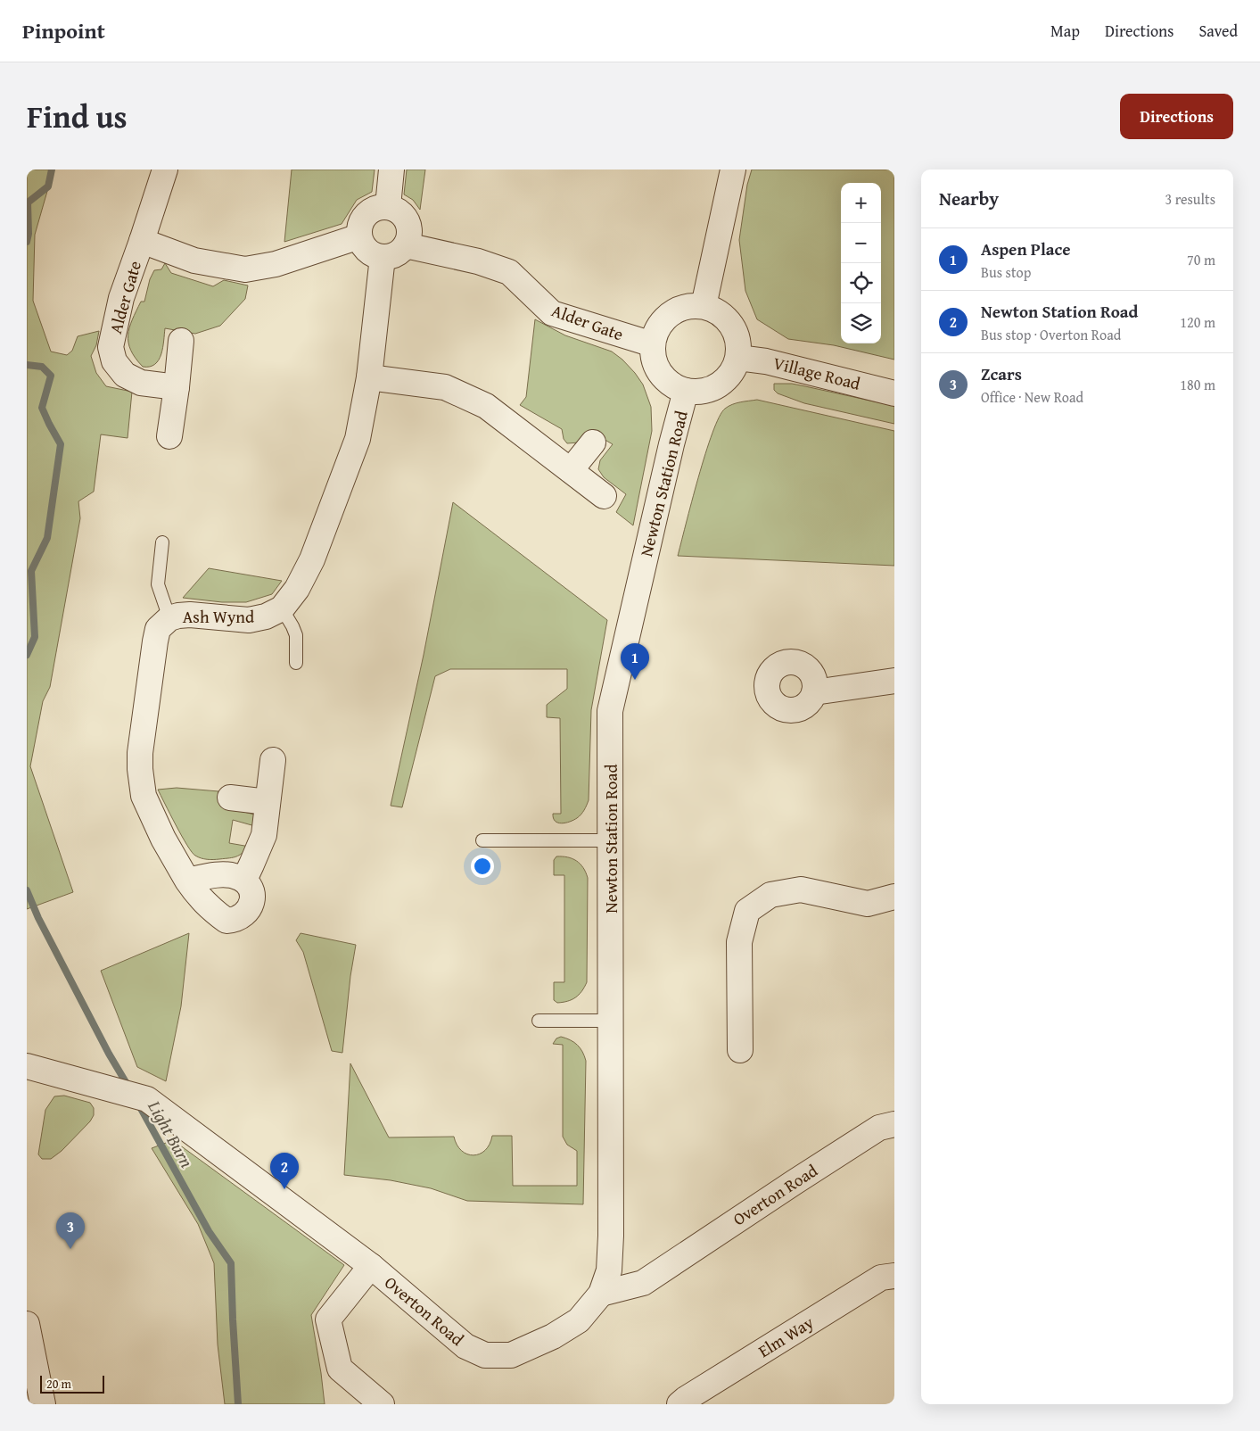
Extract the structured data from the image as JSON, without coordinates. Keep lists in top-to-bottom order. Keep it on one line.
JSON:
{"streets":{"street":["Alder Gate","Village Road","Newton Station Road","Ash Wynd","Overton Road","Elm Way"]},"crossings":[["Alder Gate","Village Road"],["Alder Gate","Newton Station Road"],["Alder Gate","Ash Wynd"],["Village Road","Newton Station Road"],["Newton Station Road","Overton Road"]],"water":["Light Burn"],"scale_bar":"20 m","page":{"header":"Pinpoint","nav":["Map","Directions","Saved"],"title":"Find us","buttons":"Directions","heading":["Nearby","3 results"],"map_buttons":["+","−"],"list":[{"mark":"1","name":"Aspen Place","note":"Bus stop","value":"70 m"},{"mark":"2","name":"Newton Station Road","note":"Bus stop · Overton Road","value":"120 m"},{"mark":"3","name":"Zcars","note":"Office · New Road","value":"180 m"}],"pins":["1","2","3"],"scale":"20 m"}}
